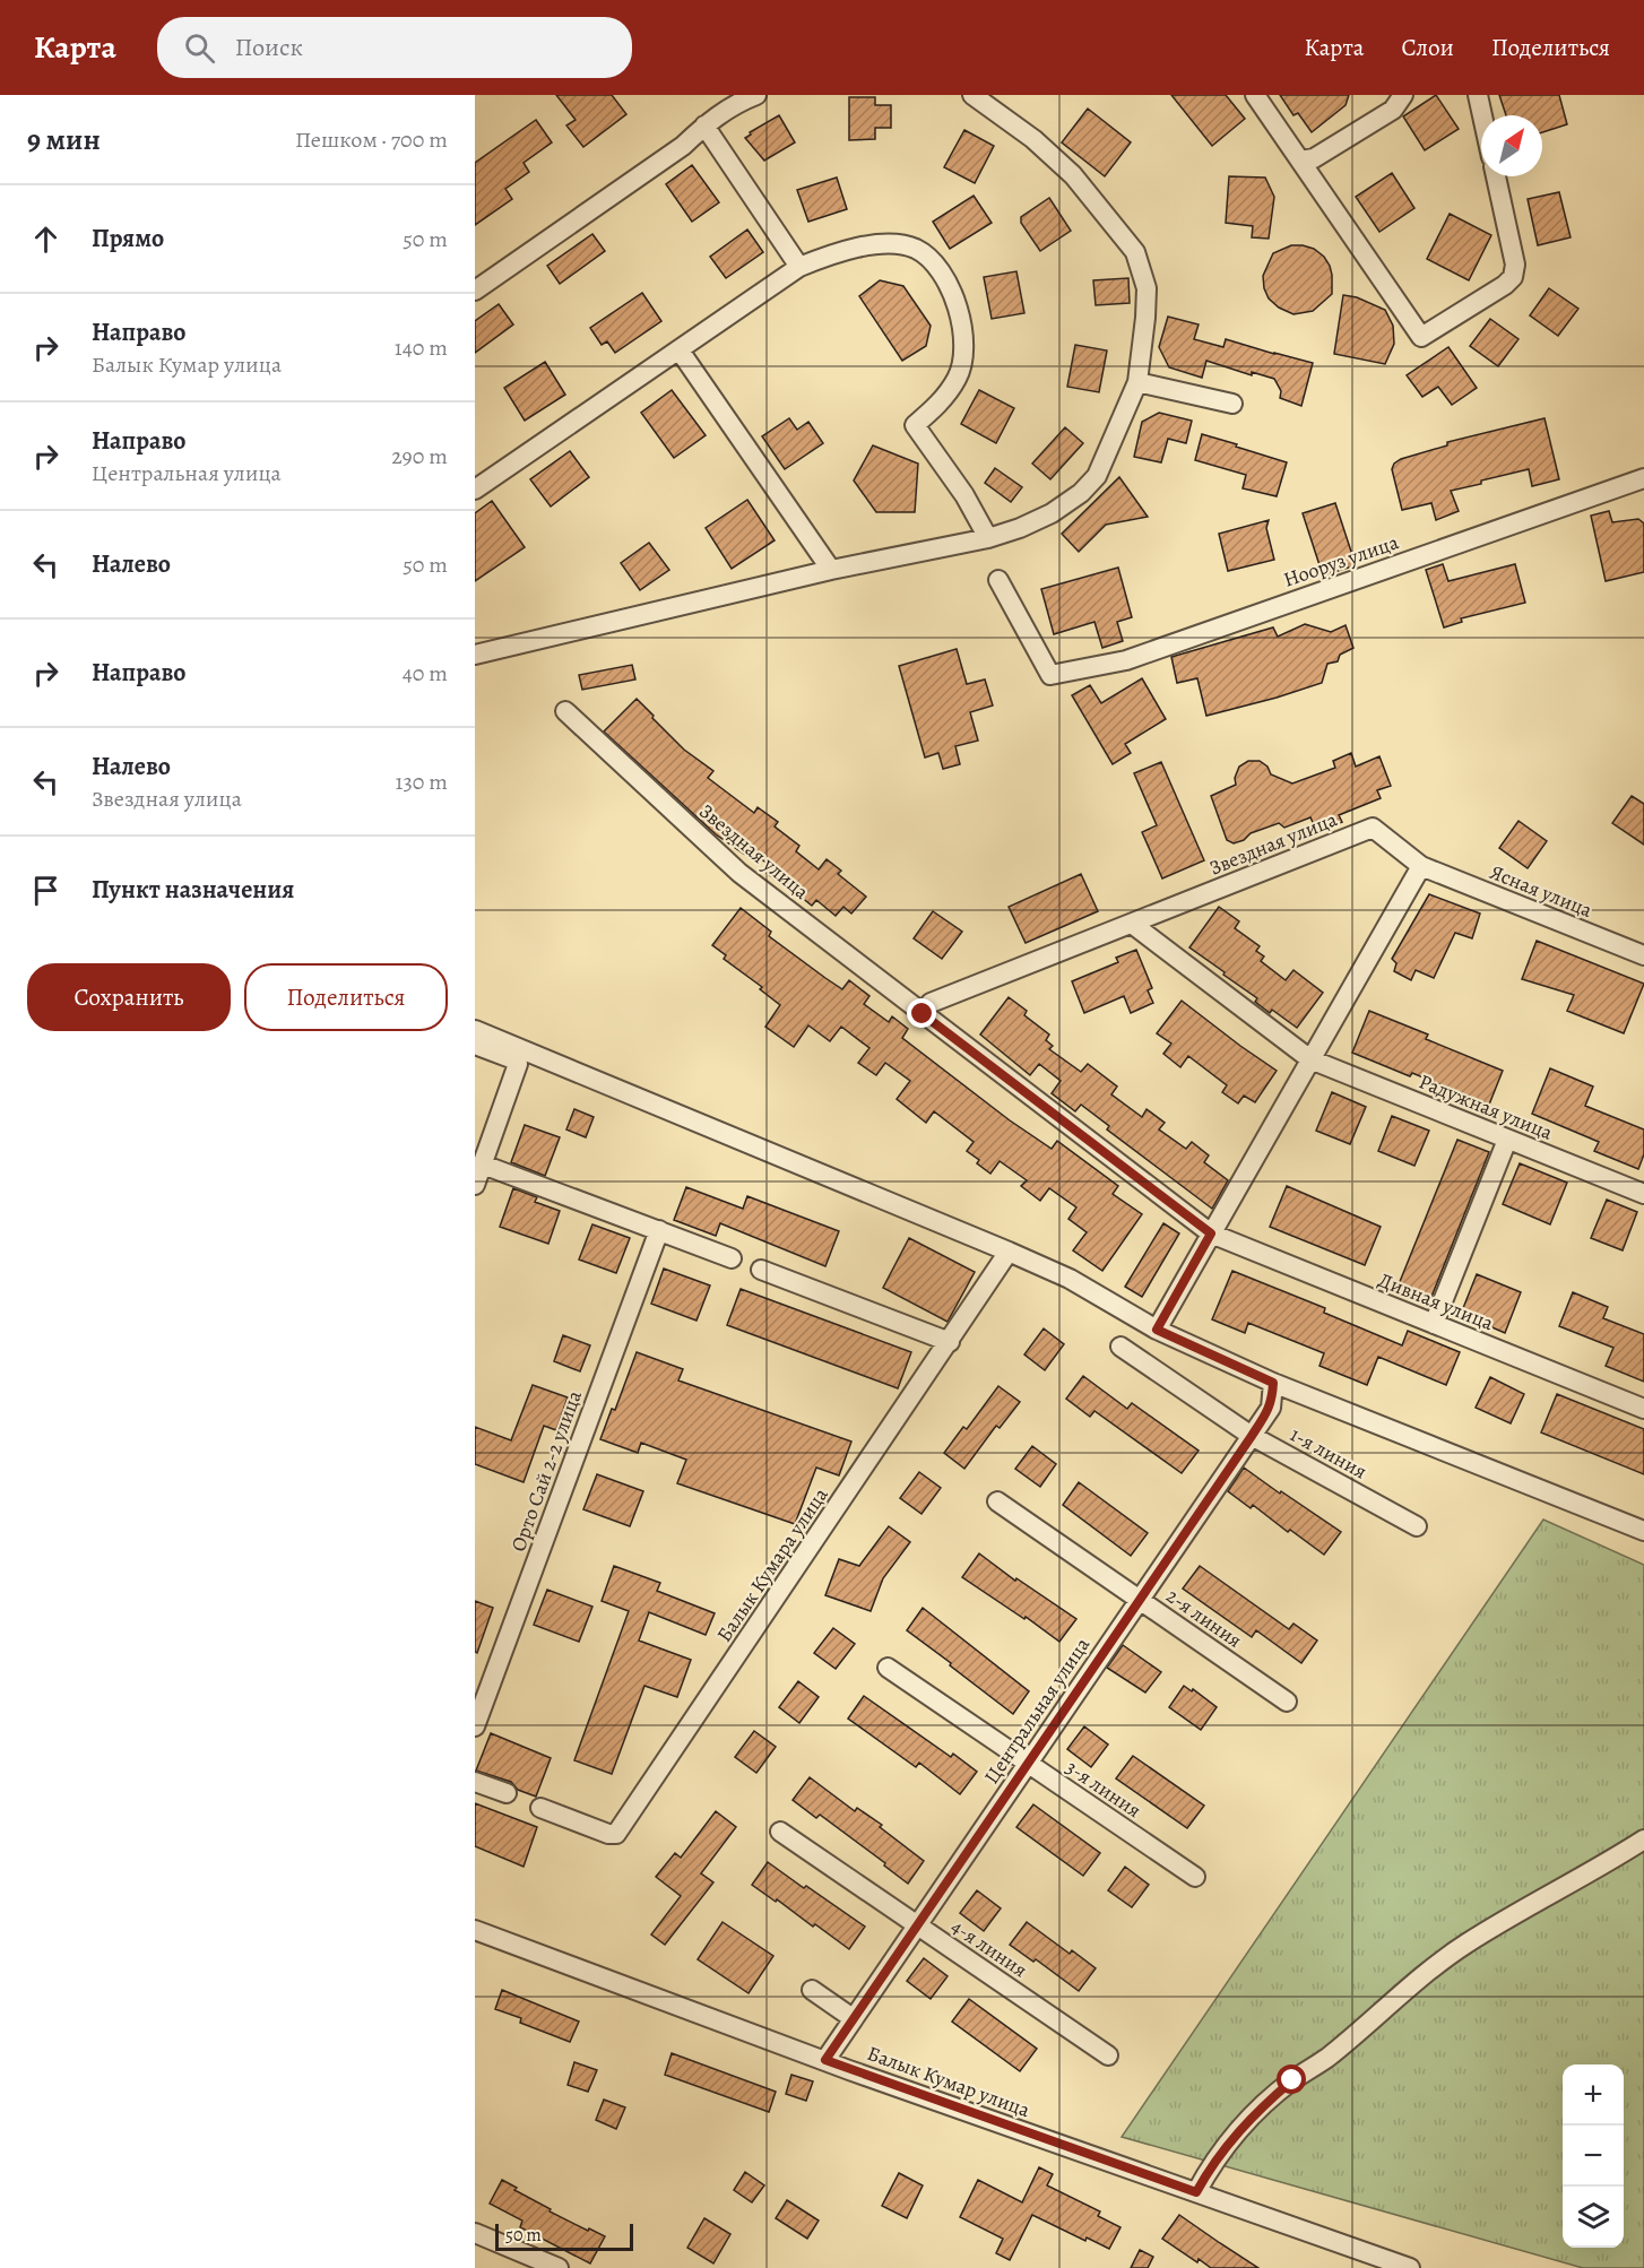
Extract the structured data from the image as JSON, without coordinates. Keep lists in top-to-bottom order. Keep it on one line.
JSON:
{"streets":{"street":["Нооруз улица","Звездная улица","Ясная улица","Радужная улица","Дивная улица","1-я линия","Орто Сай 2-2 улица","Балык Кумара улица","2-я линия","Центральная улица","3-я линия","4-я линия","Балык Кумар улица"]},"crossings":[["Звездная улица","Ясная улица"],["Звездная улица","Дивная улица"],["1-я линия","Центральная улица"],["2-я линия","Центральная улица"],["Центральная улица","3-я линия"],["Центральная улица","4-я линия"],["Центральная улица","Балык Кумар улица"]],"scale_bar":"50 m","north":"top right","page":{"header":"Карта","search":"Поиск","nav":["Карта","Слои","Поделиться"],"heading":["9 мин","Пешком · 700 m"],"list":[["Прямо","50 m"],["Направо","Балык Кумар улица","140 m"],["Направо","Центральная улица","290 m"],["Налево","50 m"],["Направо","40 m"],["Налево","Звездная улица","130 m"],"Пункт назначения"],"buttons":["Сохранить","Поделиться"],"map_buttons":["+","−"],"scale":"50 m"}}
